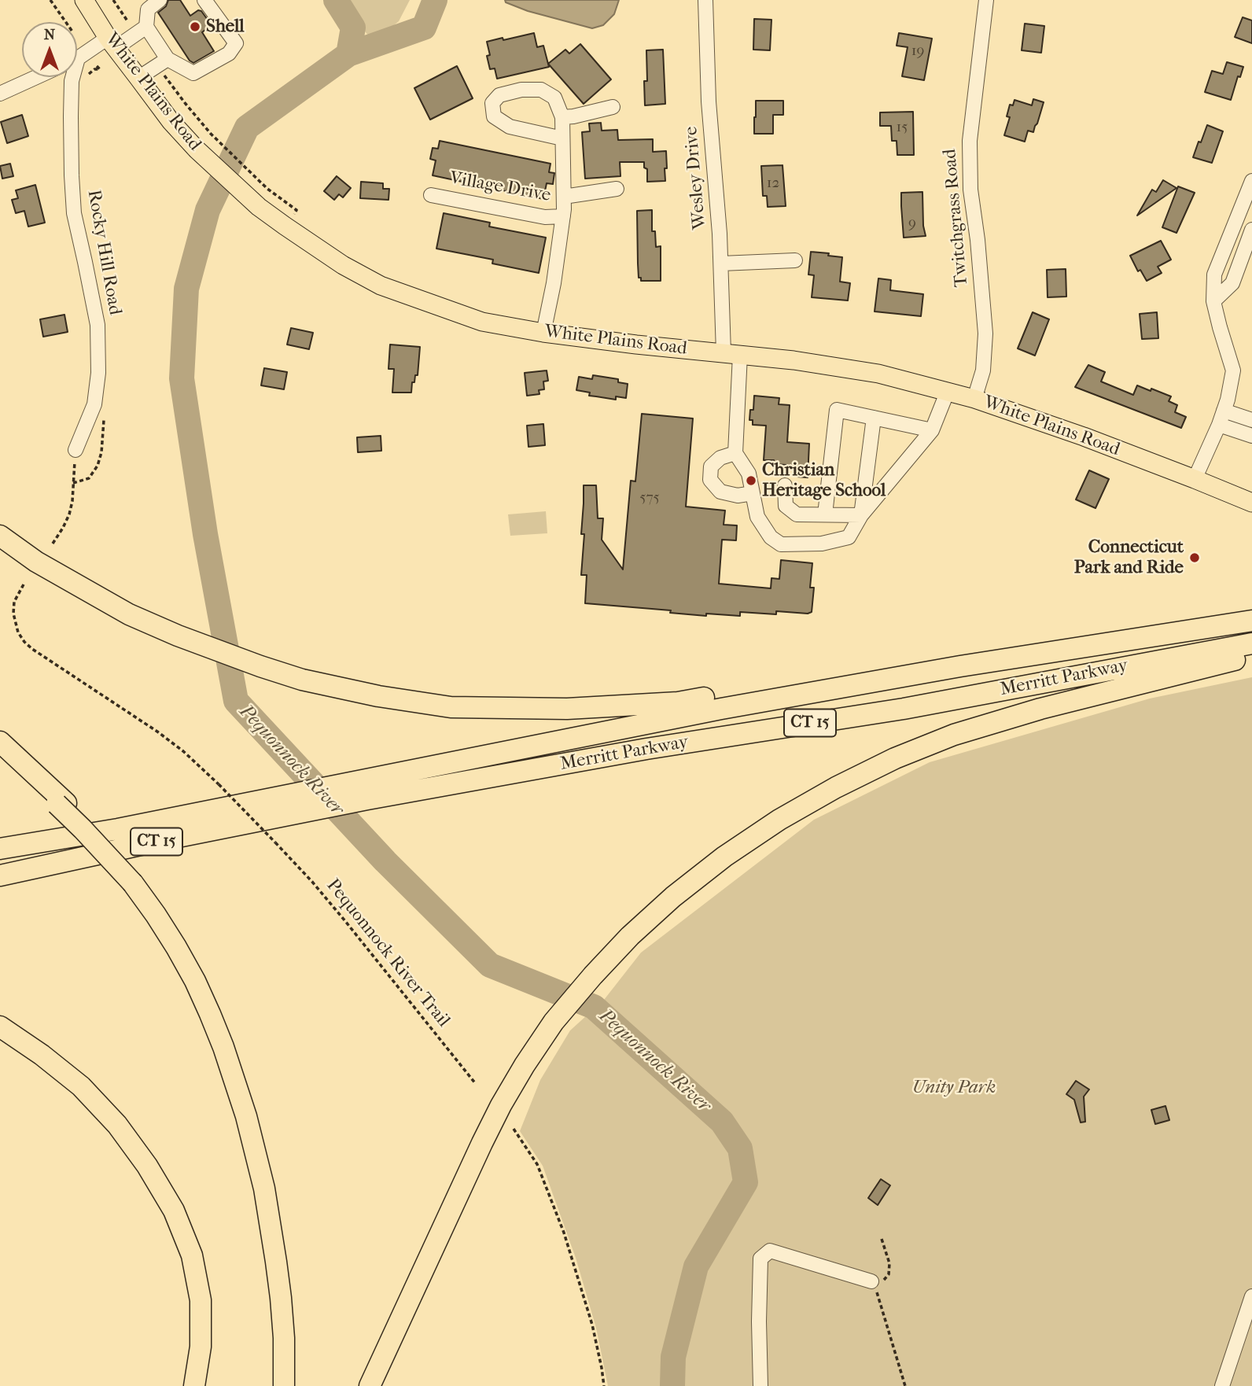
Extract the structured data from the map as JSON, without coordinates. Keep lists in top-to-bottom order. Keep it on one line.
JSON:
{"streets":{"highway":["Merritt Parkway","CT 15"],"main road":["White Plains Road"],"street":["Wesley Drive","Village Drive","Twitchgrass Road","Rocky Hill Road"],"path":["Pequonnock River Trail"]},"crossings":[["White Plains Road","Wesley Drive"],["White Plains Road","Village Drive"],["White Plains Road","Twitchgrass Road"]],"water":["Pequonnock River"],"parks":["Unity Park"],"places":["Shell","Christian Heritage School","Connecticut Park and Ride"],"house_numbers":["19","15","12","9","575"],"north":"top"}
